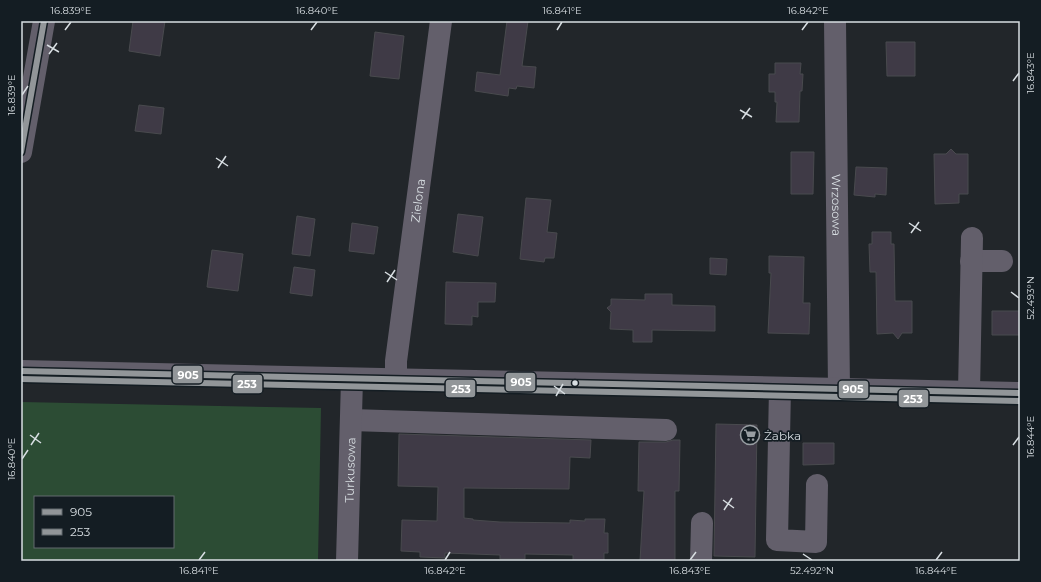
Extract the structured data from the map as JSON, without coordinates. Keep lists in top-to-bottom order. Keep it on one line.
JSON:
{"streets":{"street":["Zielona","Wrzosowa","Turkusowa"]},"places":{"supermarket":["Żabka"]},"lines":["transit line 905","transit line 253"],"legend":["905","253"],"coordinates":["16.839°E","16.840°E","16.841°E","16.842°E","16.843°E","52.493°N","16.844°E","52.492°N"]}
